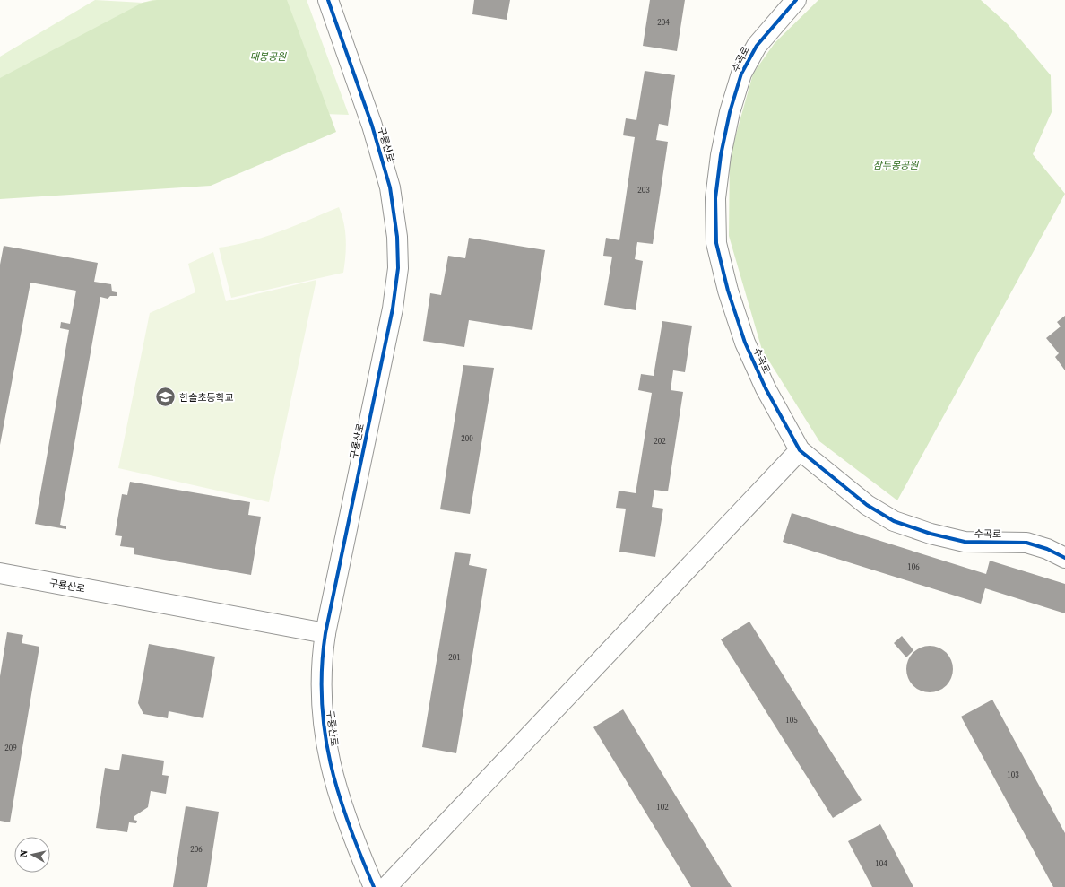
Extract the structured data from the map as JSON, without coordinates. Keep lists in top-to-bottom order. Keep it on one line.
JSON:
{"streets":{"street":["수곡로","구룡산로"]},"parks":["매봉공원","잠두봉공원"],"places":{"school or university":["한솔초등학교"]},"house_numbers":["204","203","200","202","106","201","105","209","103","102","206","104"],"north":"left"}
